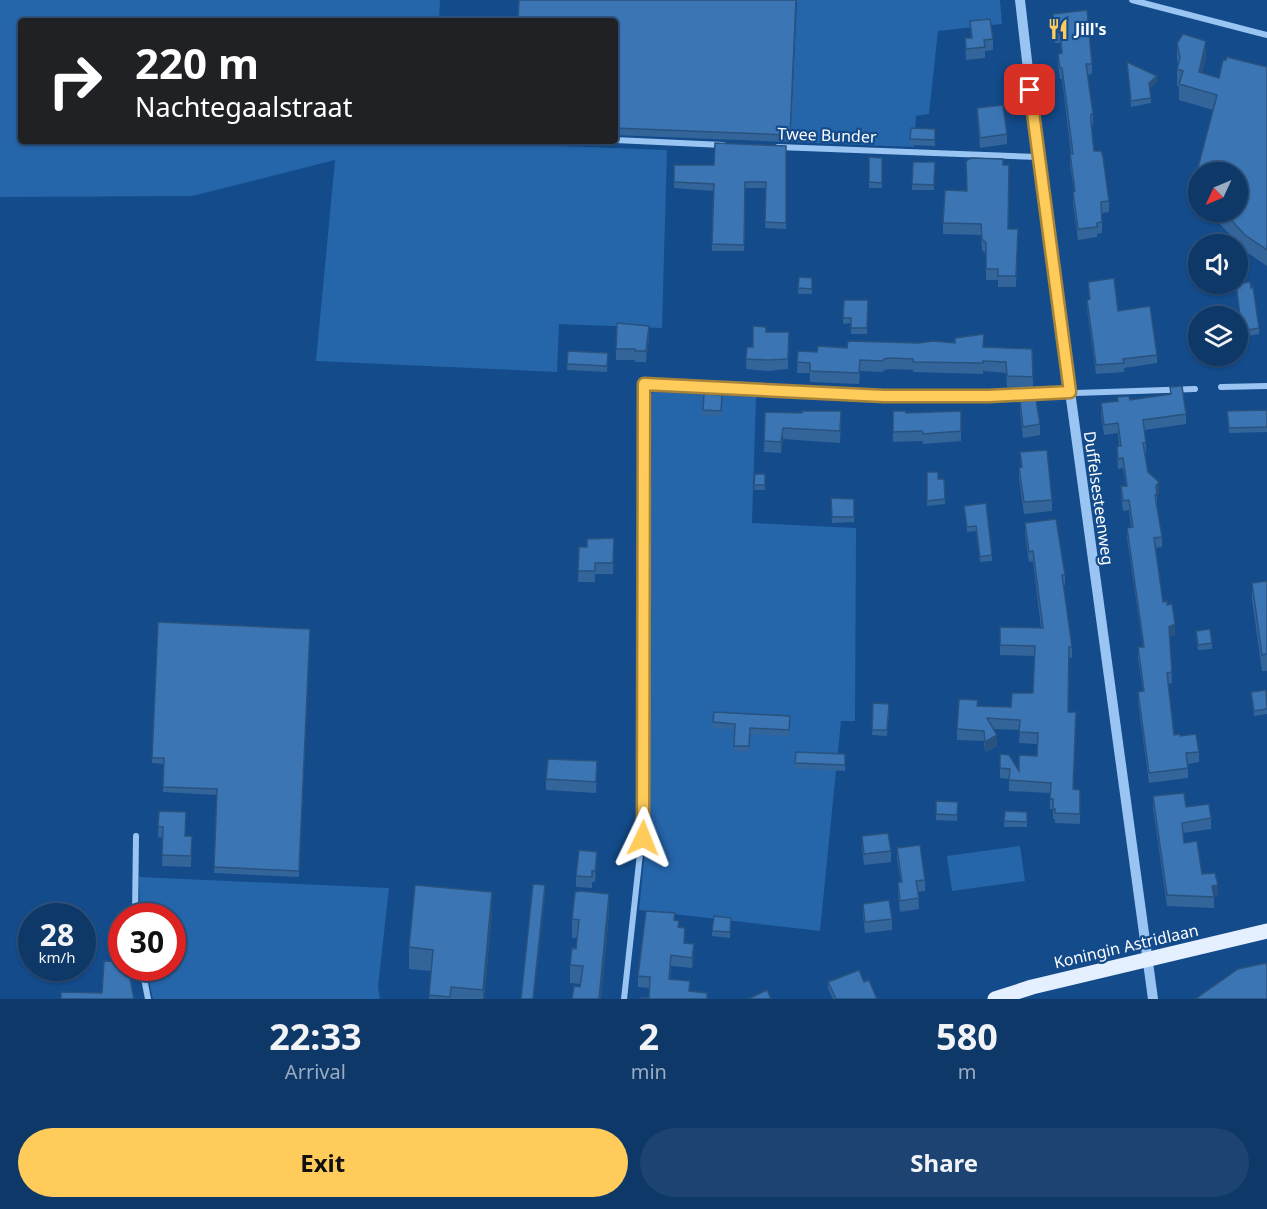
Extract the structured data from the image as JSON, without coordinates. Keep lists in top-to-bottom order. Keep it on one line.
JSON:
{"streets":{"main road":["Koningin Astridlaan"],"street":["Twee Bunder","Duffelsesteenweg"]},"crossings":[["Twee Bunder","Duffelsesteenweg"],["Duffelsesteenweg","Koningin Astridlaan"]],"places":{"restaurant":["Jill's"]},"north":"bottom left","page":{"turn":["220 m","Nachtegaalstraat"],"speed":"28 km/h","limit":"30","eta":["22:33","Arrival","2","min","580","m"],"buttons":["Exit","Share"]}}
